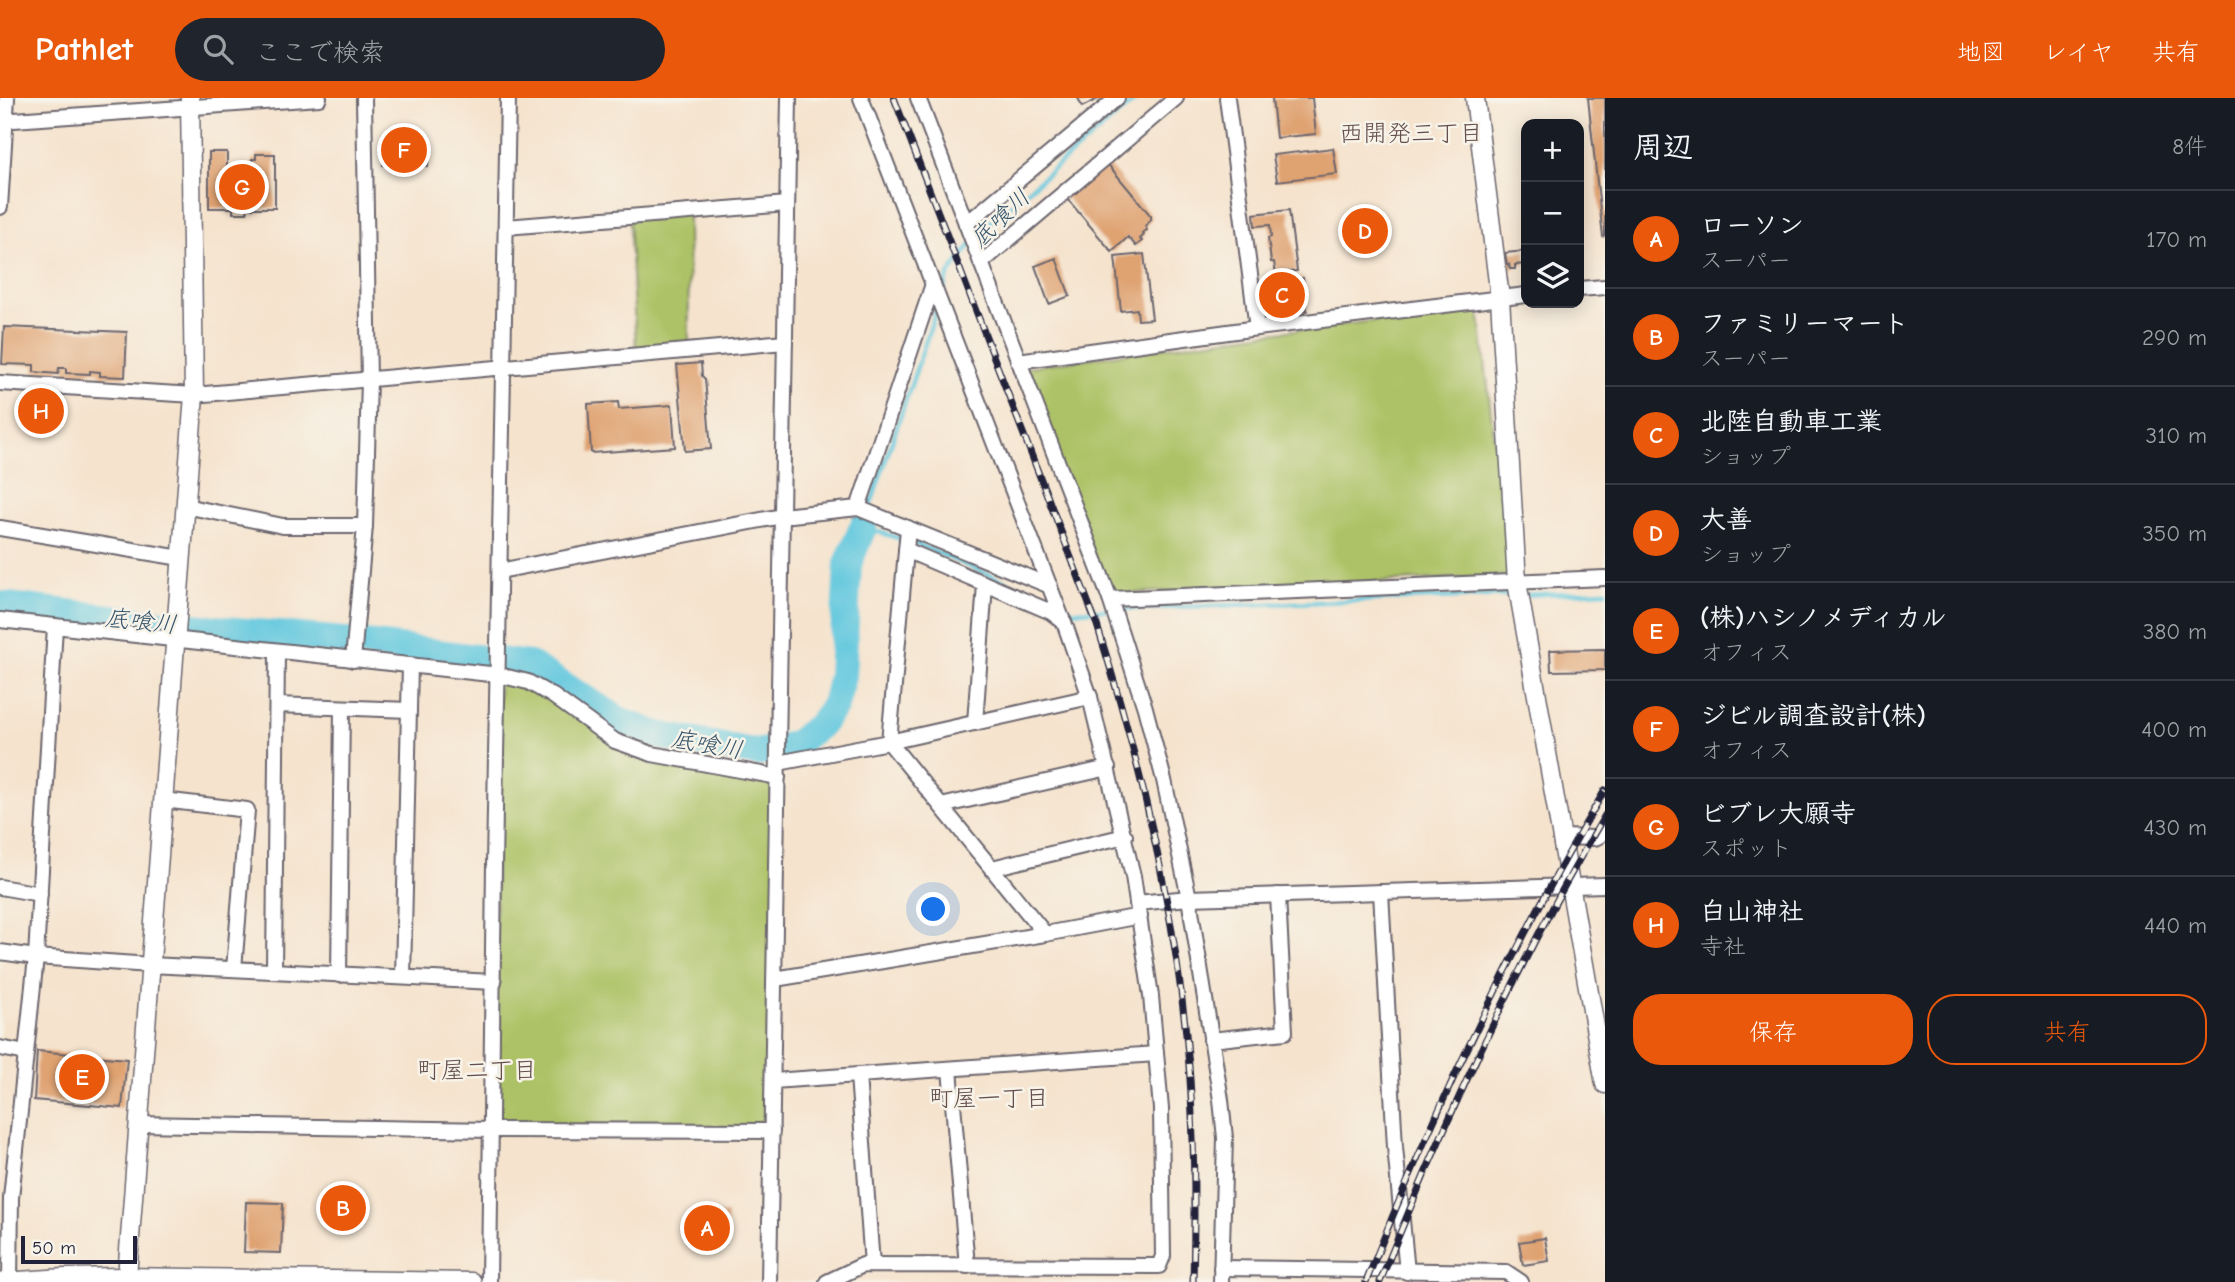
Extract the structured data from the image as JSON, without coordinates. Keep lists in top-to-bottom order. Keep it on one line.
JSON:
{"districts":["西開発三丁目","町屋二丁目","町屋一丁目"],"water":["底喰川"],"scale_bar":"50 m","page":{"header":"Pathlet","search":"ここで検索","nav":["地図","レイヤ","共有"],"heading":["周辺","8件"],"map_buttons":["+","−"],"pins":["F","G","D","C","H","E","B","A"],"list":[{"mark":"A","name":"ローソン","note":"スーパー","value":"170 m"},{"mark":"B","name":"ファミリーマート","note":"スーパー","value":"290 m"},{"mark":"C","name":"北陸自動車工業","note":"ショップ","value":"310 m"},{"mark":"D","name":"大善","note":"ショップ","value":"350 m"},{"mark":"E","name":"(株)ハシノメディカル","note":"オフィス","value":"380 m"},{"mark":"F","name":"ジビル調査設計(株)","note":"オフィス","value":"400 m"},{"mark":"G","name":"ビブレ大願寺","note":"スポット","value":"430 m"},{"mark":"H","name":"白山神社","note":"寺社","value":"440 m"}],"buttons":["保存","共有"],"scale":"50 m"}}
